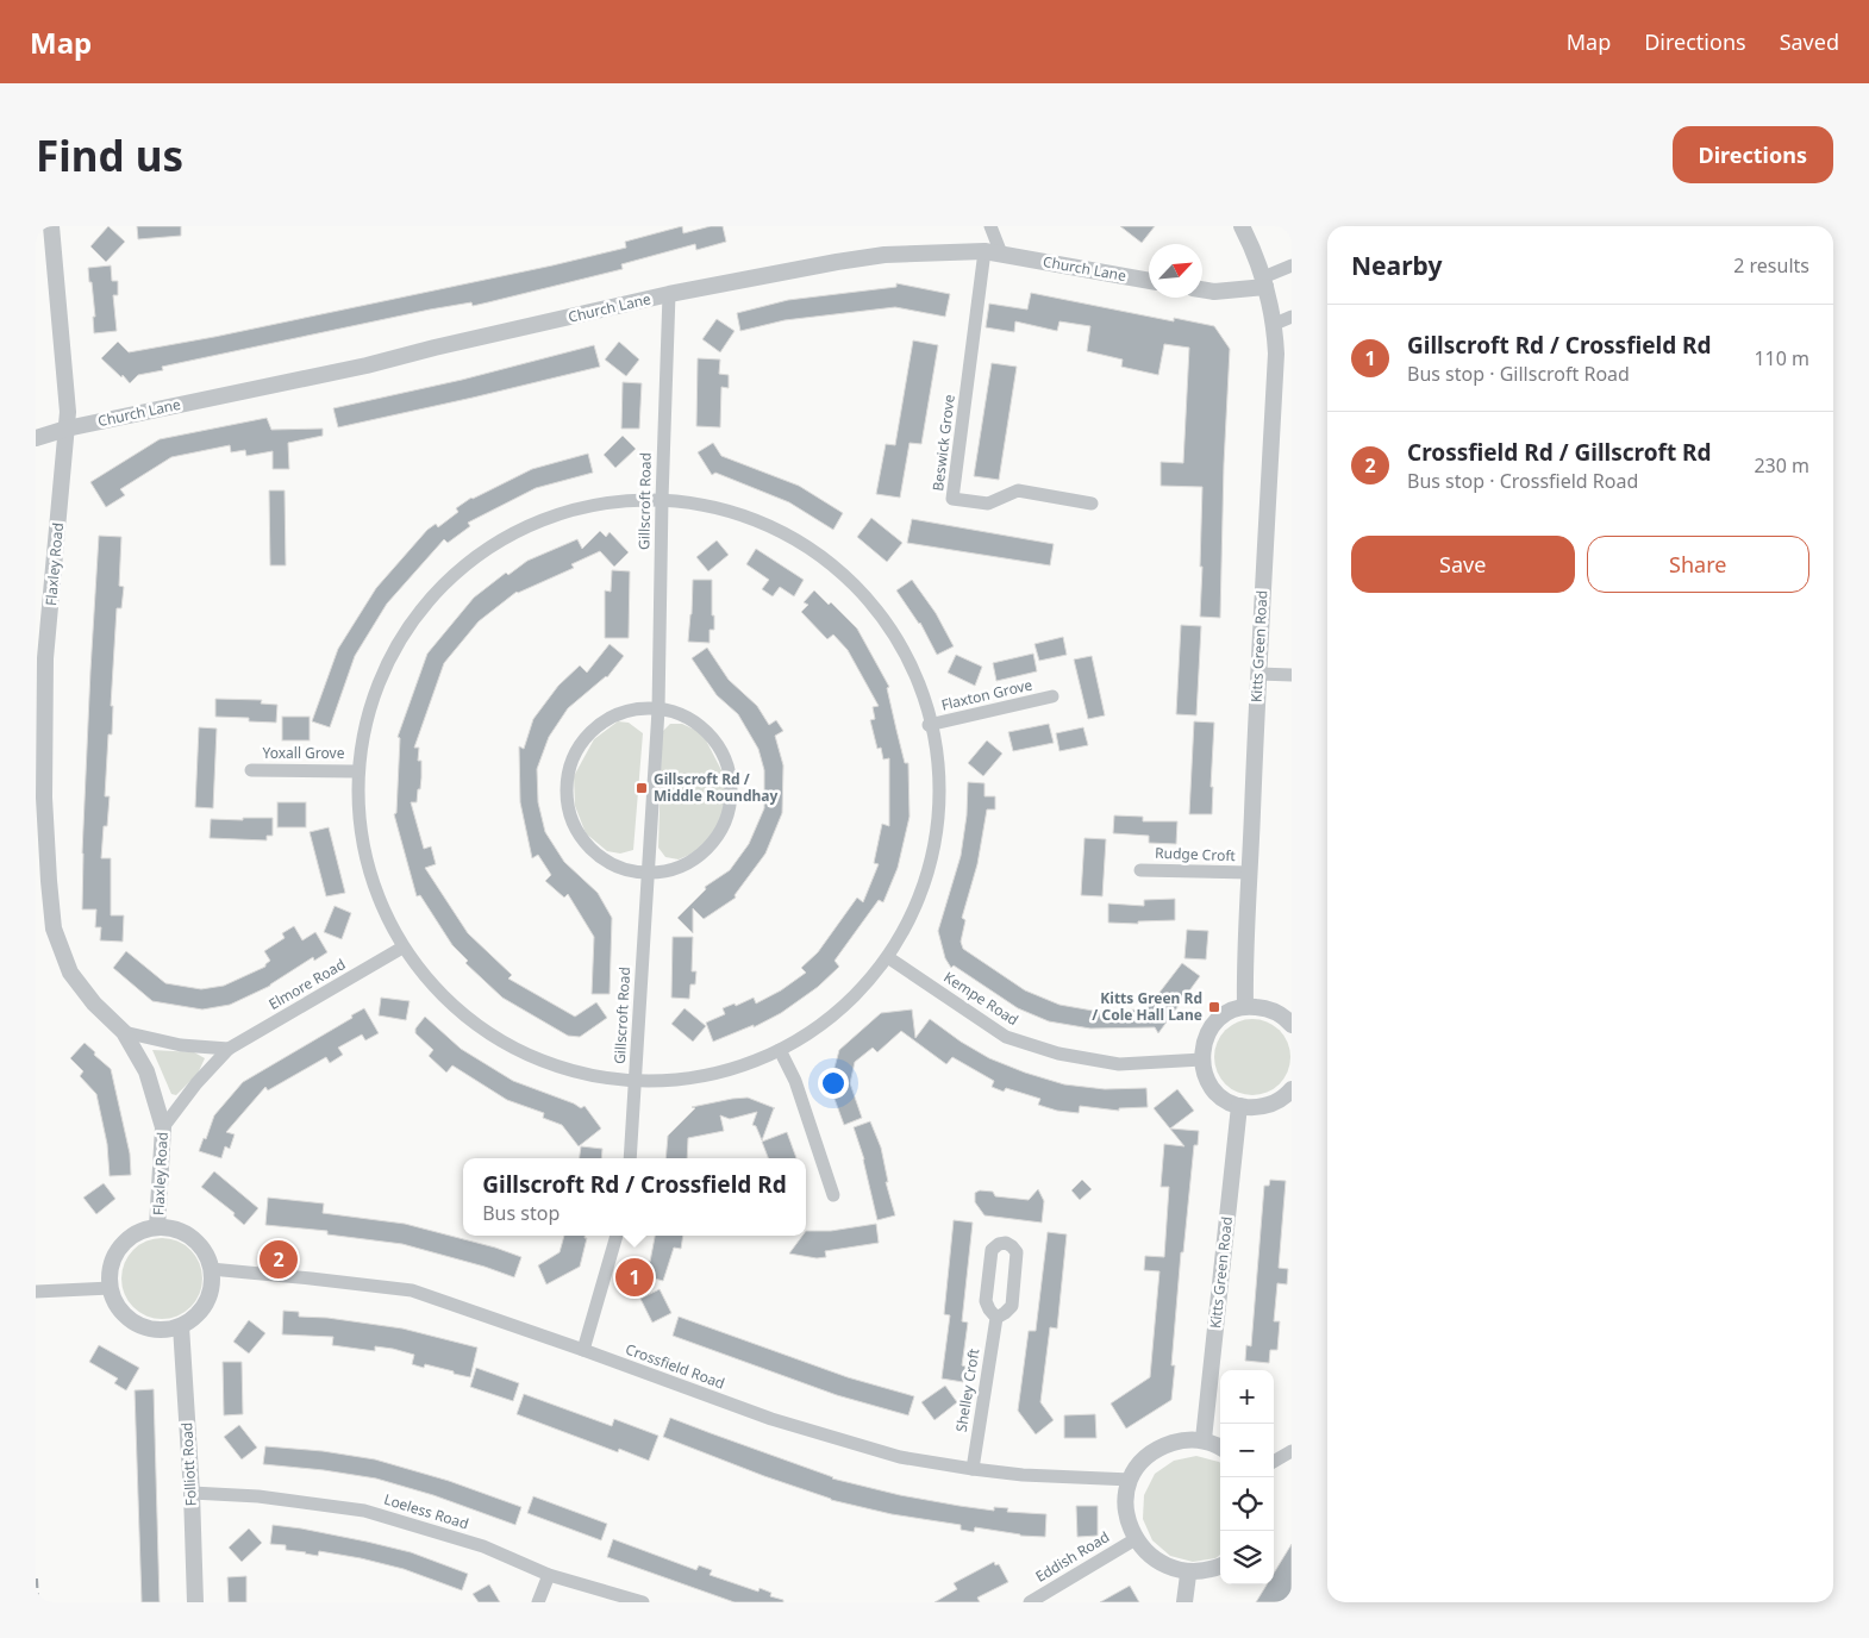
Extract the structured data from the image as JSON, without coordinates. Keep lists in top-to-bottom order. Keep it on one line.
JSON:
{"streets":{"street":["Church Lane","Beswick Grove","Gillscroft Road","Flaxley Road","Kitts Green Road","Flaxton Grove","Yoxall Grove","Rudge Croft","Elmore Road","Kempe Road","Crossfield Road","Shelley Croft","Folliott Road","Loeless Road","Eddish Road"]},"crossings":[["Church Lane","Beswick Grove"],["Church Lane","Gillscroft Road"],["Church Lane","Flaxley Road"],["Flaxley Road","Elmore Road"],["Flaxley Road","Crossfield Road"],["Flaxley Road","Folliott Road"],["Kitts Green Road","Rudge Croft"],["Crossfield Road","Shelley Croft"],["Crossfield Road","Folliott Road"],["Folliott Road","Loeless Road"]],"places":{"transit":["Gillscroft Rd / Middle Roundhay","Kitts Green Rd / Cole Hall Lane"]},"north":"top right","page":{"header":"Map","nav":["Map","Directions","Saved"],"buttons":["Directions",["Save","Share"]],"title":"Find us","heading":["Nearby","2 results"],"list":[{"mark":"1","name":"Gillscroft Rd / Crossfield Rd","note":"Bus stop · Gillscroft Road","value":"110 m"},{"mark":"2","name":"Crossfield Rd / Gillscroft Rd","note":"Bus stop · Crossfield Road","value":"230 m"}],"popup":["Gillscroft Rd / Crossfield Rd","Bus stop"],"pins":["2","1"],"map_buttons":["+","−"]}}
